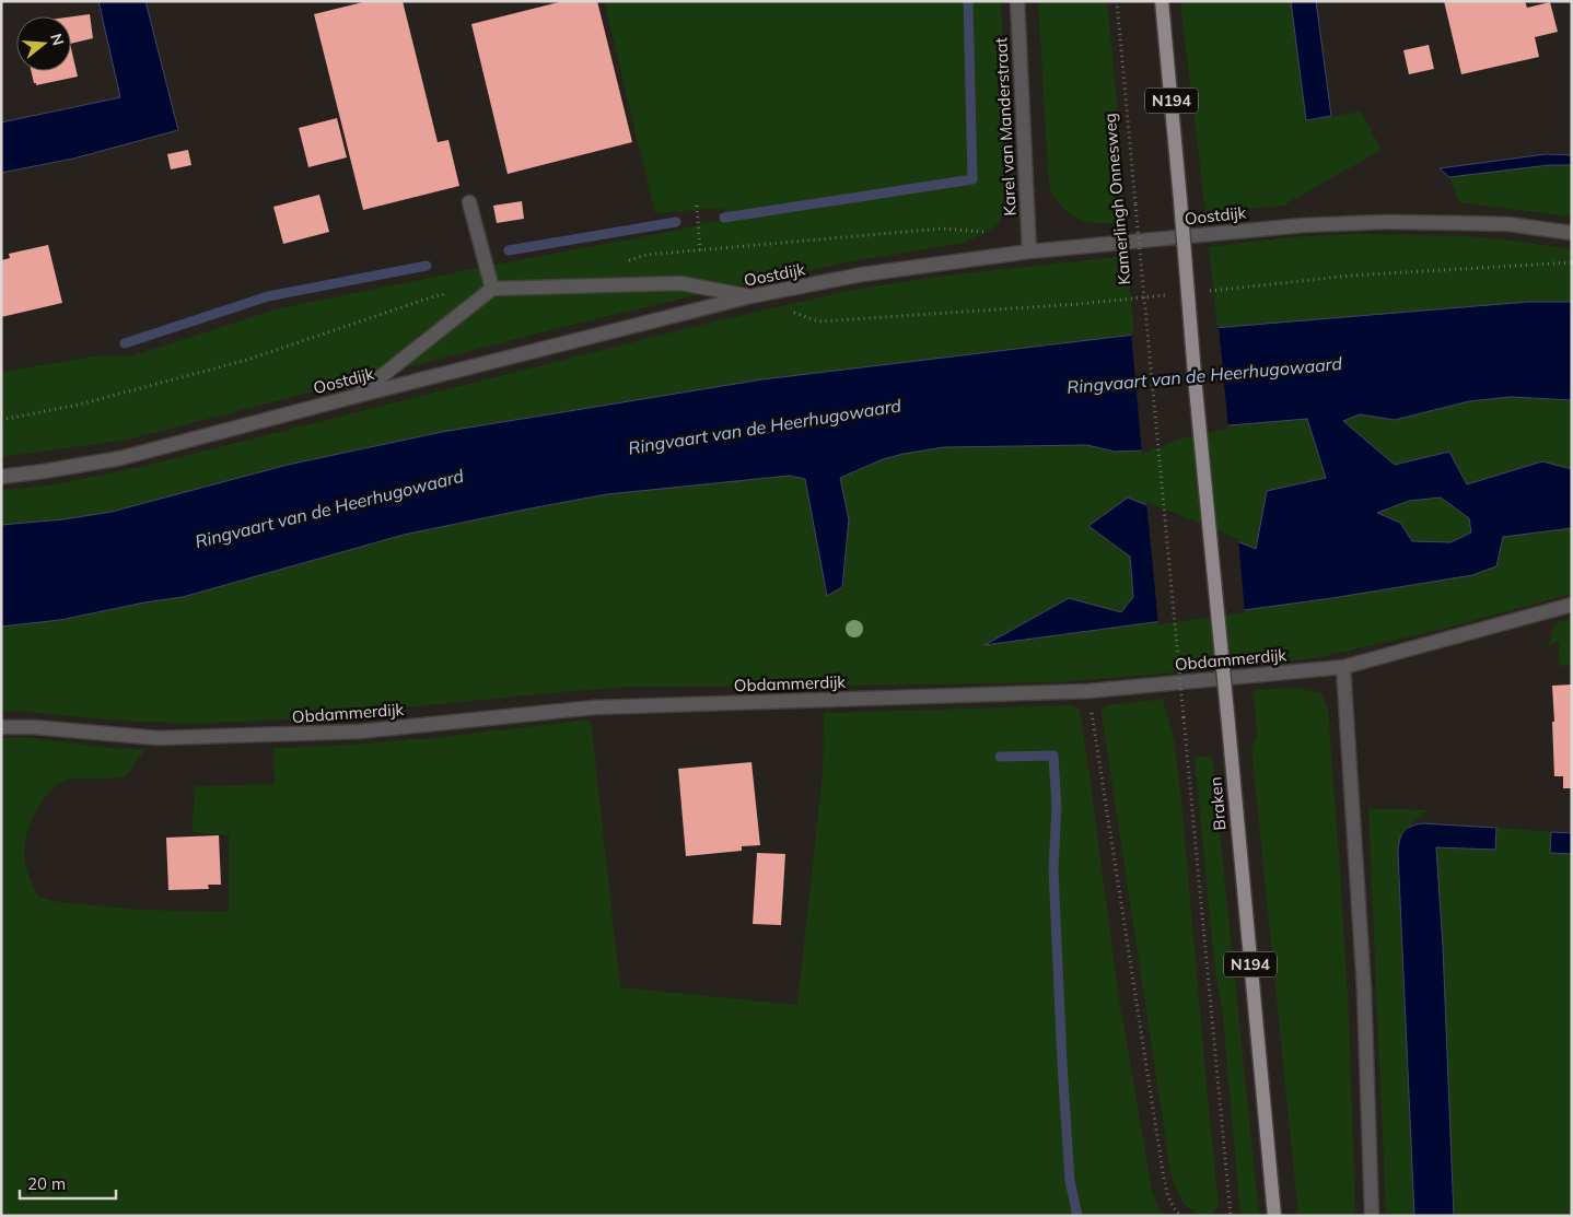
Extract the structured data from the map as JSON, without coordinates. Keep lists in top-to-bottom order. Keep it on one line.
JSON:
{"streets":{"main road":["N194","Braken"],"street":["Karel van Manderstraat","Oostdijk","Obdammerdijk"],"path":["Kamerlingh Onnesweg"]},"crossings":[["Karel van Manderstraat","Oostdijk"],["Kamerlingh Onnesweg","Braken"]],"water":["Ringvaart van de Heerhugowaard"],"scale_bar":"20 m","north":"right"}
